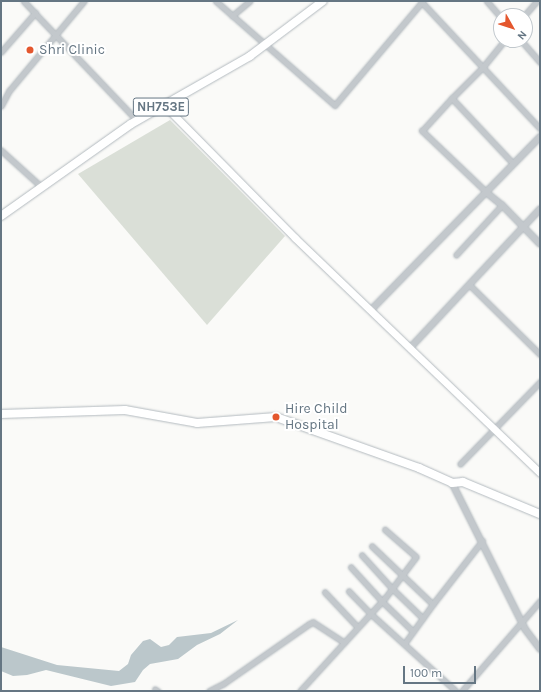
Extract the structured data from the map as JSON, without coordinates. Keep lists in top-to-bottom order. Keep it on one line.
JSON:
{"streets":{"highway":["NH753E"]},"places":["Shri Clinic","Hire Child Hospital"],"scale_bar":"100 m","north":"bottom right"}
